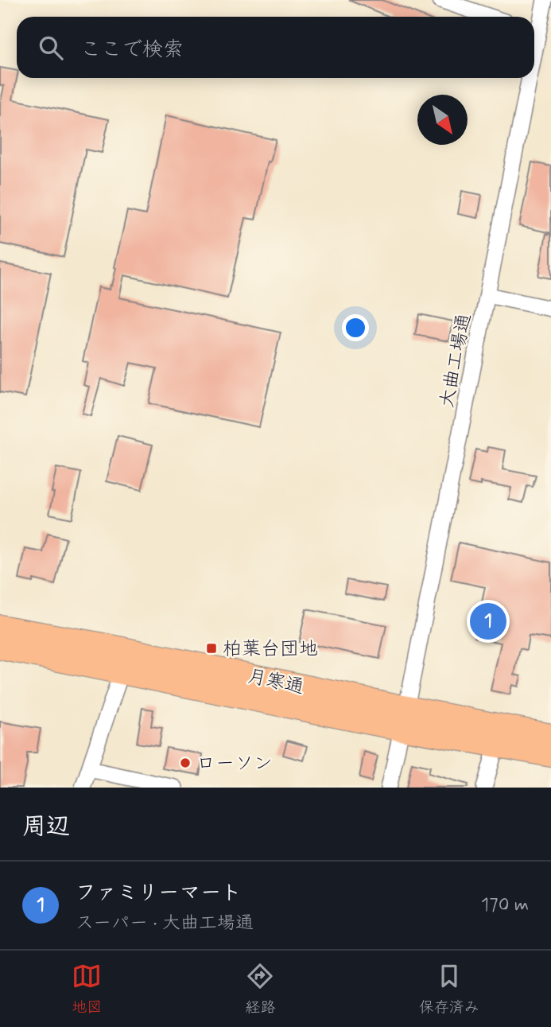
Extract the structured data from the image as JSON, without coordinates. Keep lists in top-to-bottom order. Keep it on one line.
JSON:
{"streets":{"highway":["月寒通"],"street":["大曲工場通"]},"crossings":[["大曲工場通","月寒通"]],"places":{"transit":["柏葉台団地"],"other":["ローソン"]},"north":"bottom right","page":{"search":"ここで検索","pins":"1","heading":"周辺","list":[{"mark":"1","name":"ファミリーマート","note":"スーパー · 大曲工場通","value":"170 m"}],"nav":["地図","経路","保存済み"]}}
